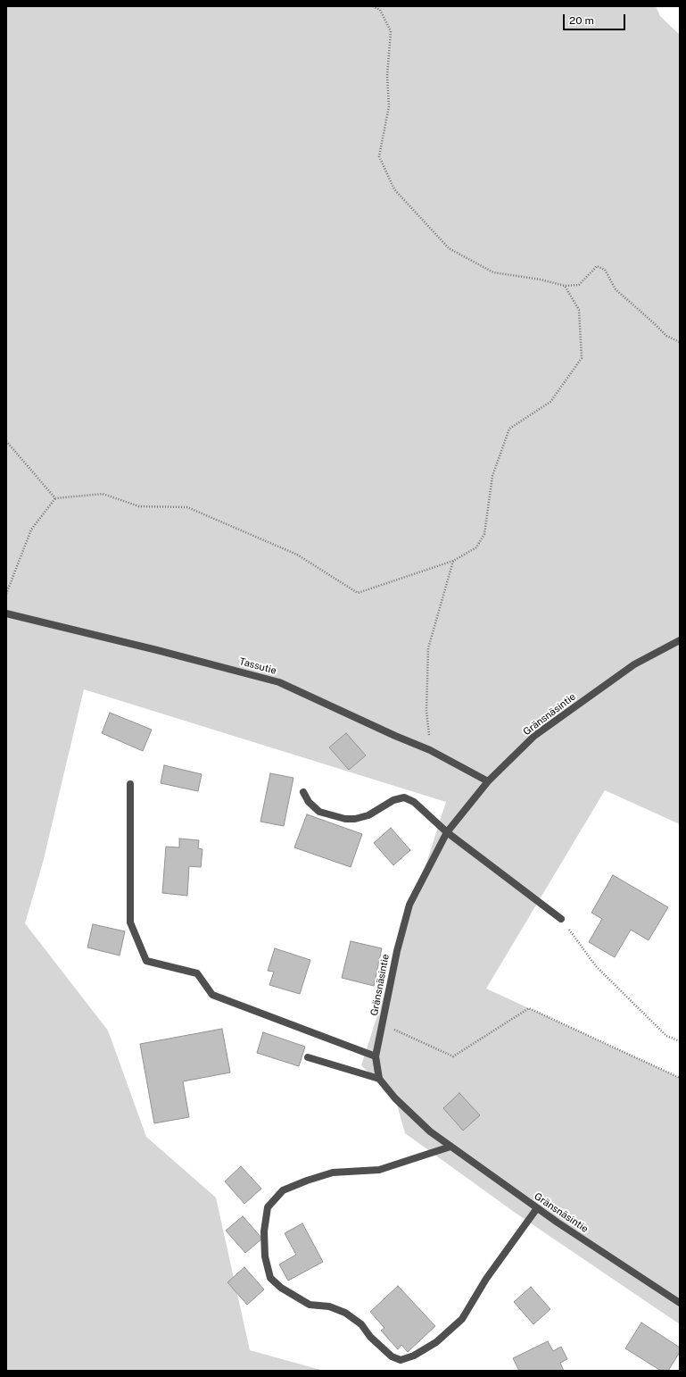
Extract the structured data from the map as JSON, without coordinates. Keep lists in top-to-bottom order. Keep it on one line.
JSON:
{"streets":{"street":["Tassutie","Gränsnäsintie"]},"crossings":[["Tassutie","Gränsnäsintie"]],"scale_bar":"20 m"}
